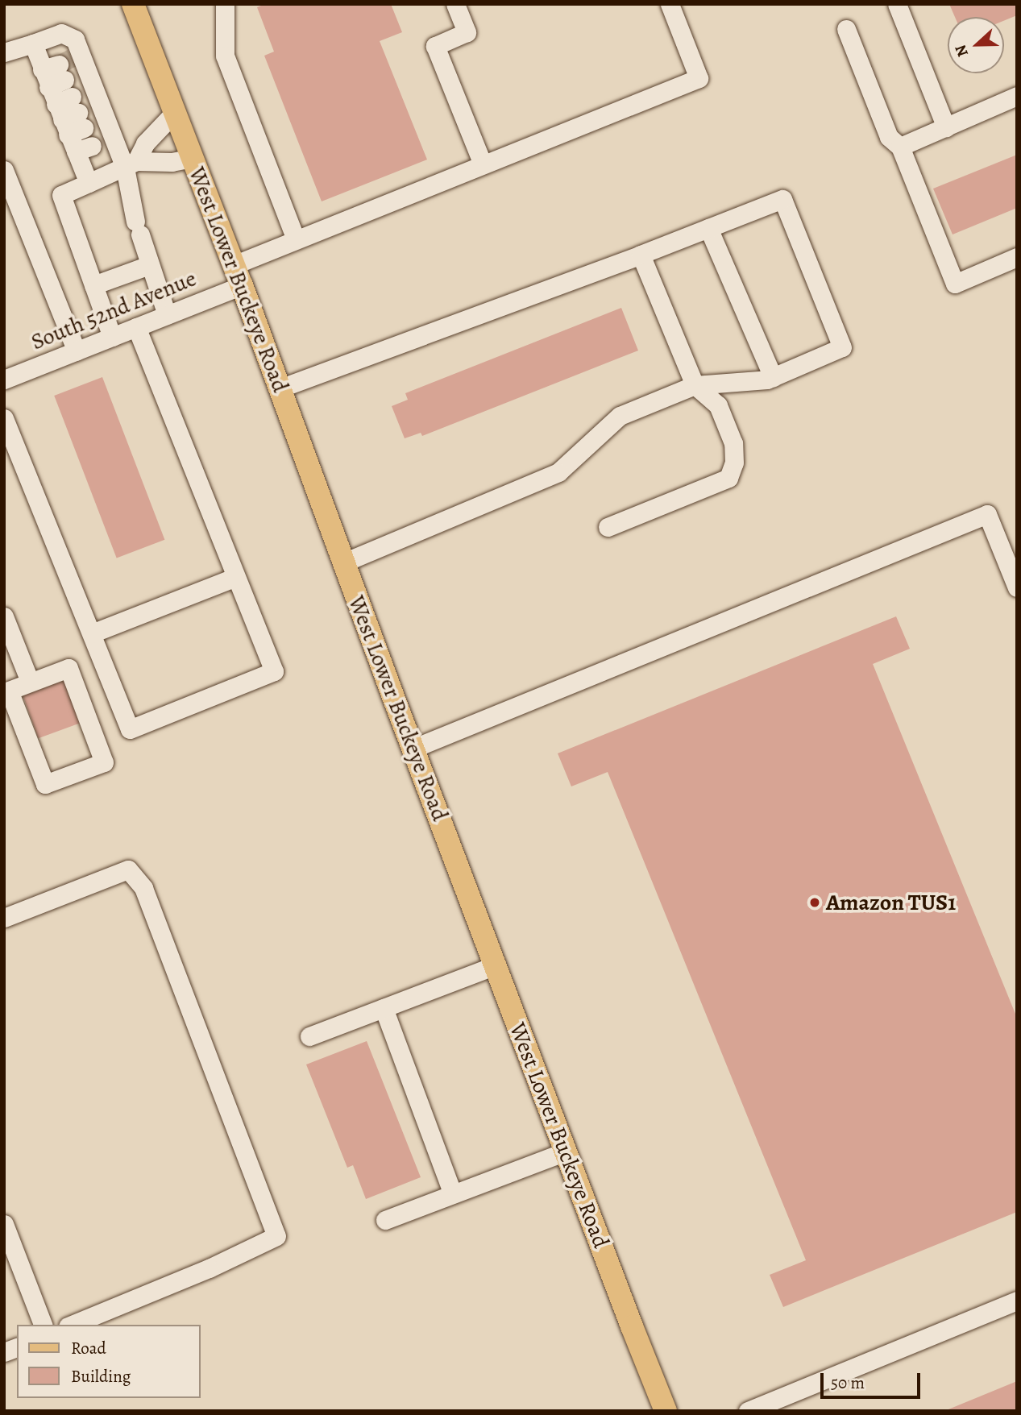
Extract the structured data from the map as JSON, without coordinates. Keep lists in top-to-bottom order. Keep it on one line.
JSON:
{"streets":{"main road":["West Lower Buckeye Road"],"street":["South 52nd Avenue"]},"crossings":[["West Lower Buckeye Road","South 52nd Avenue"]],"places":["Amazon TUS1"],"legend":["Road","Building"],"scale_bar":"50 m","north":"left"}
